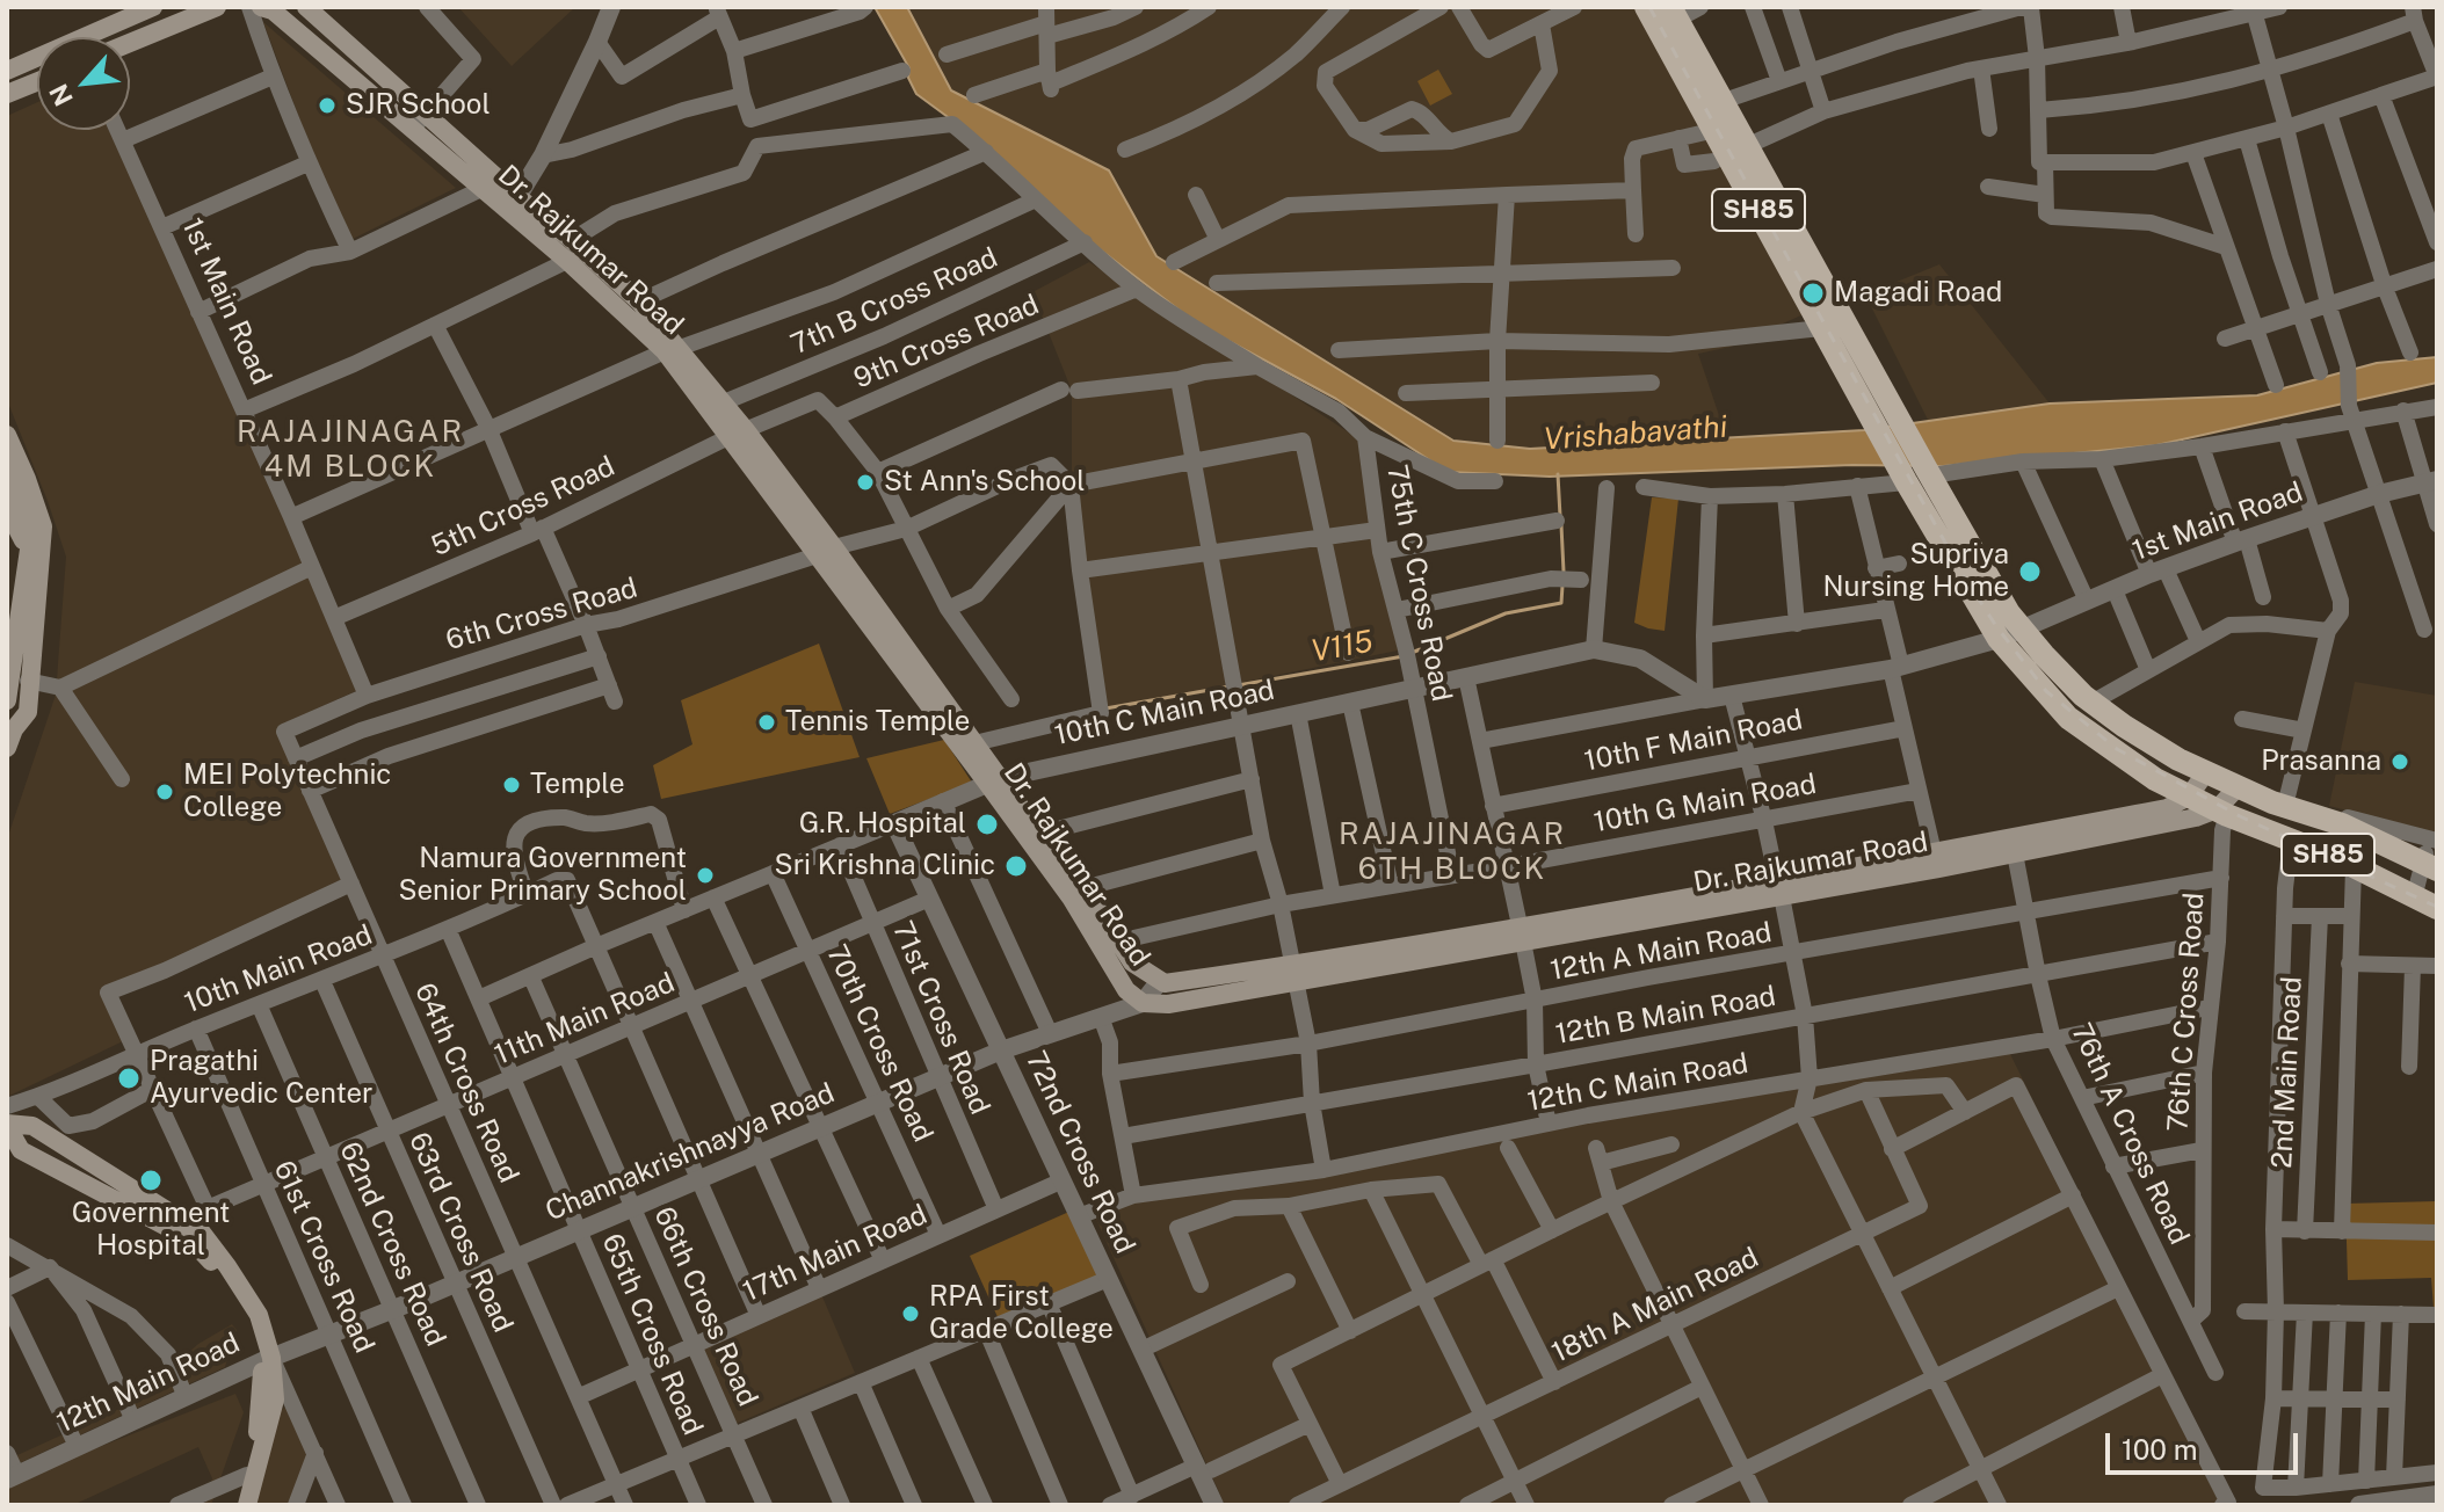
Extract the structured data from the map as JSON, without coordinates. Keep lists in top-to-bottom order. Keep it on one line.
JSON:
{"streets":{"main road":["SH85","Dr. Rajkumar Road"],"street":["1st Main Road","7th B Cross Road","9th Cross Road","5th Cross Road","75th C Cross Road","6th Cross Road","10th C Main Road","10th F Main Road","10th G Main Road","12th A Main Road","10th Main Road","76th C Cross Road","12th B Main Road","71st Cross Road","11th Main Road","70th Cross Road","2nd Main Road","64th Cross Road","12th C Main Road","76th A Cross Road","Channakrishnayya Road","72nd Cross Road","63rd Cross Road","62nd Cross Road","17th Main Road","61st Cross Road","18th A Main Road","66th Cross Road","65th Cross Road","12th Main Road"]},"crossings":[["SH85","Dr. Rajkumar Road"],["SH85","1st Main Road"],["SH85","76th C Cross Road"],["Dr. Rajkumar Road","7th B Cross Road"],["Dr. Rajkumar Road","9th Cross Road"],["Dr. Rajkumar Road","5th Cross Road"],["Dr. Rajkumar Road","6th Cross Road"],["Dr. Rajkumar Road","10th C Main Road"],["Dr. Rajkumar Road","10th G Main Road"],["Dr. Rajkumar Road","76th C Cross Road"],["Dr. Rajkumar Road","76th A Cross Road"],["Dr. Rajkumar Road","Channakrishnayya Road"],["1st Main Road","5th Cross Road"],["1st Main Road","6th Cross Road"],["9th Cross Road","5th Cross Road"],["75th C Cross Road","10th C Main Road"],["75th C Cross Road","10th G Main Road"],["6th Cross Road","64th Cross Road"],["10th C Main Road","72nd Cross Road"],["12th A Main Road","76th C Cross Road"],["12th A Main Road","76th A Cross Road"],["10th Main Road","64th Cross Road"],["10th Main Road","63rd Cross Road"],["10th Main Road","62nd Cross Road"],["10th Main Road","61st Cross Road"],["10th Main Road","65th Cross Road"],["76th C Cross Road","12th B Main Road"],["76th C Cross Road","12th C Main Road"],["76th C Cross Road","76th A Cross Road"],["12th B Main Road","76th A Cross Road"],["71st Cross Road","11th Main Road"],["71st Cross Road","Channakrishnayya Road"],["71st Cross Road","17th Main Road"],["11th Main Road","70th Cross Road"],["11th Main Road","64th Cross Road"],["11th Main Road","72nd Cross Road"],["11th Main Road","63rd Cross Road"],["11th Main Road","62nd Cross Road"],["11th Main Road","61st Cross Road"],["11th Main Road","66th Cross Road"],["11th Main Road","65th Cross Road"],["70th Cross Road","Channakrishnayya Road"],["70th Cross Road","17th Main Road"],["64th Cross Road","Channakrishnayya Road"],["64th Cross Road","17th Main Road"],["12th C Main Road","76th A Cross Road"],["12th C Main Road","72nd Cross Road"],["Channakrishnayya Road","72nd Cross Road"],["Channakrishnayya Road","63rd Cross Road"],["Channakrishnayya Road","62nd Cross Road"],["Channakrishnayya Road","61st Cross Road"],["Channakrishnayya Road","66th Cross Road"],["Channakrishnayya Road","65th Cross Road"],["Channakrishnayya Road","12th Main Road"],["72nd Cross Road","17th Main Road"],["17th Main Road","66th Cross Road"],["17th Main Road","65th Cross Road"]],"districts":["RAJAJINAGAR 4M BLOCK","RAJAJINAGAR 6TH BLOCK"],"water":["Vrishabavathi","V115"],"places":["SJR School","Magadi Road","St Ann's School","Supriya Nursing Home","Tennis Temple","Prasanna","Temple","MEI Polytechnic College","G.R. Hospital","Sri Krishna Clinic","Namura Government Senior Primary School","Pragathi Ayurvedic Center","Government Hospital","RPA First Grade College"],"scale_bar":"100 m","north":"bottom left"}
